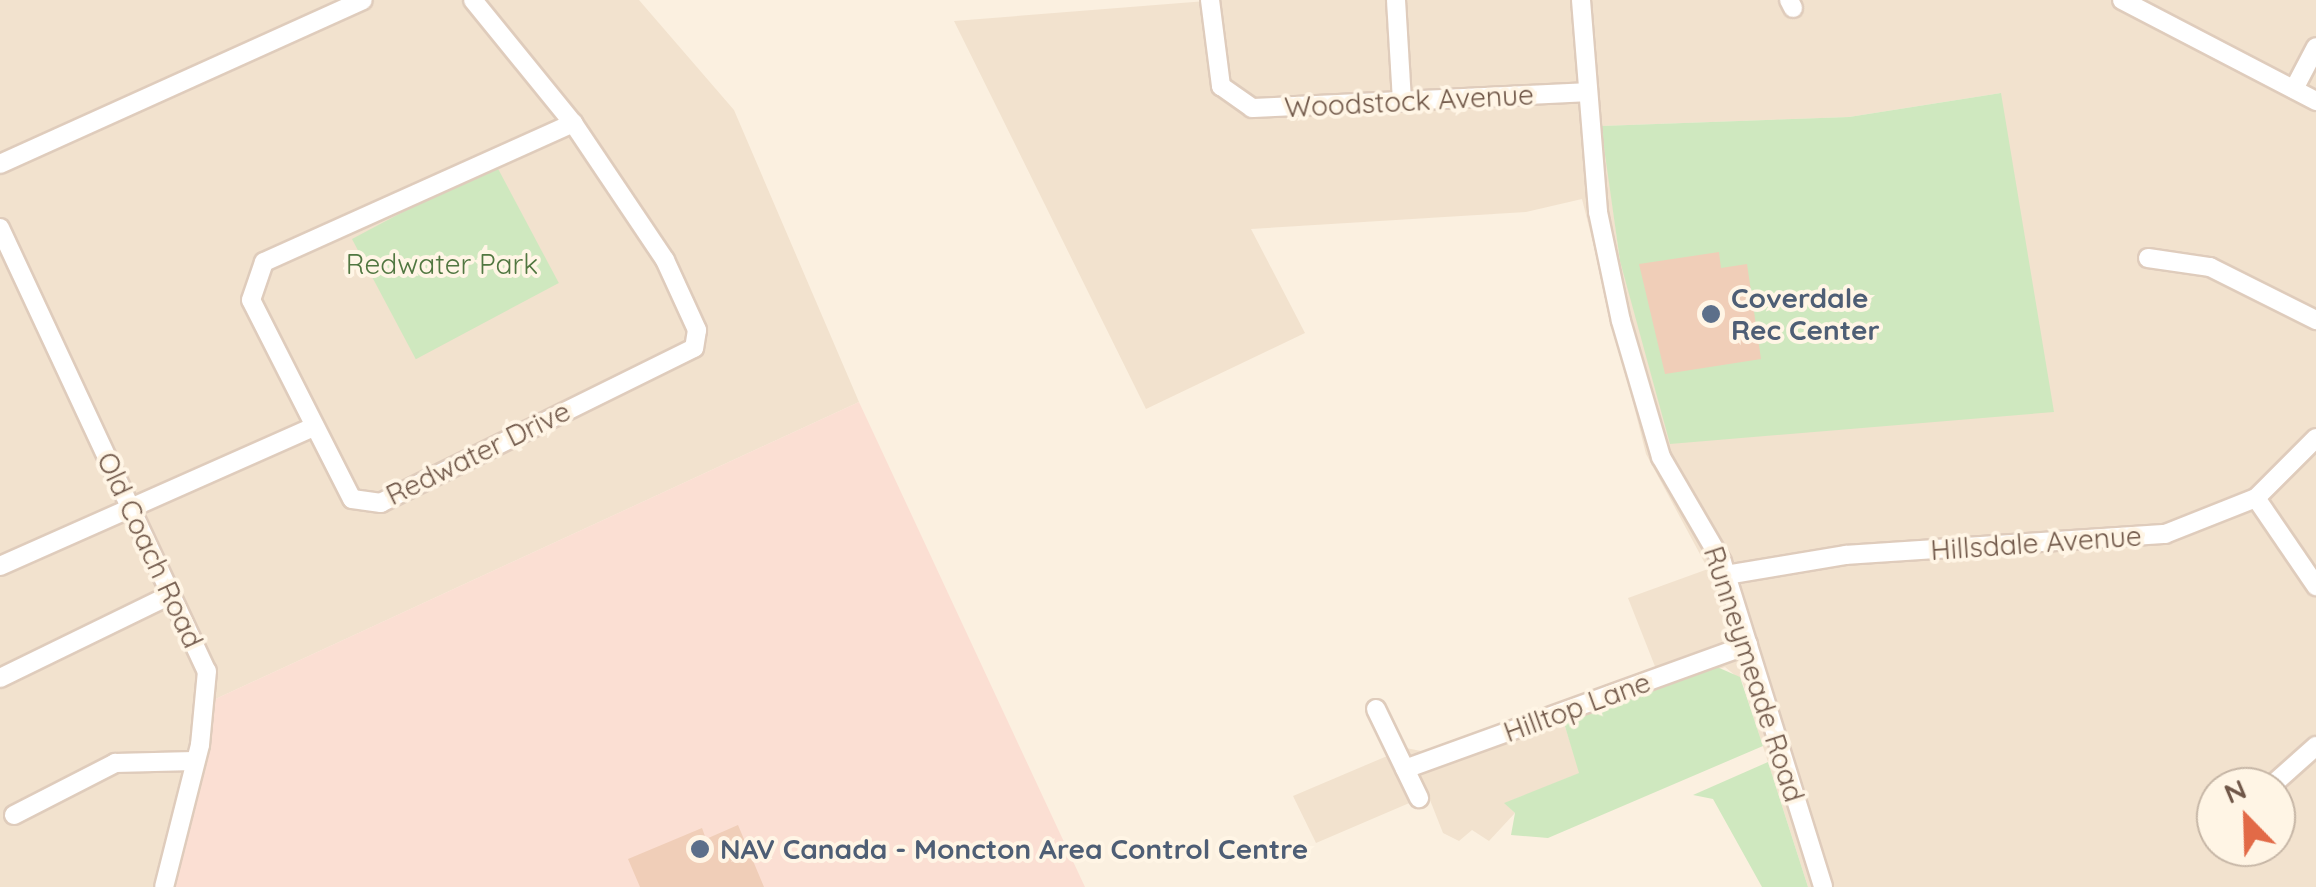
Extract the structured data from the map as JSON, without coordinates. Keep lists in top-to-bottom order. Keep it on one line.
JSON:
{"streets":{"street":["Woodstock Avenue","Redwater Drive","Hillsdale Avenue","Old Coach Road","Runneymeade Road","Hilltop Lane"]},"crossings":[["Woodstock Avenue","Runneymeade Road"],["Hillsdale Avenue","Runneymeade Road"],["Runneymeade Road","Hilltop Lane"]],"parks":["Redwater Park"],"places":["Coverdale Rec Center","NAV Canada - Moncton Area Control Centre"],"north":"top left"}
